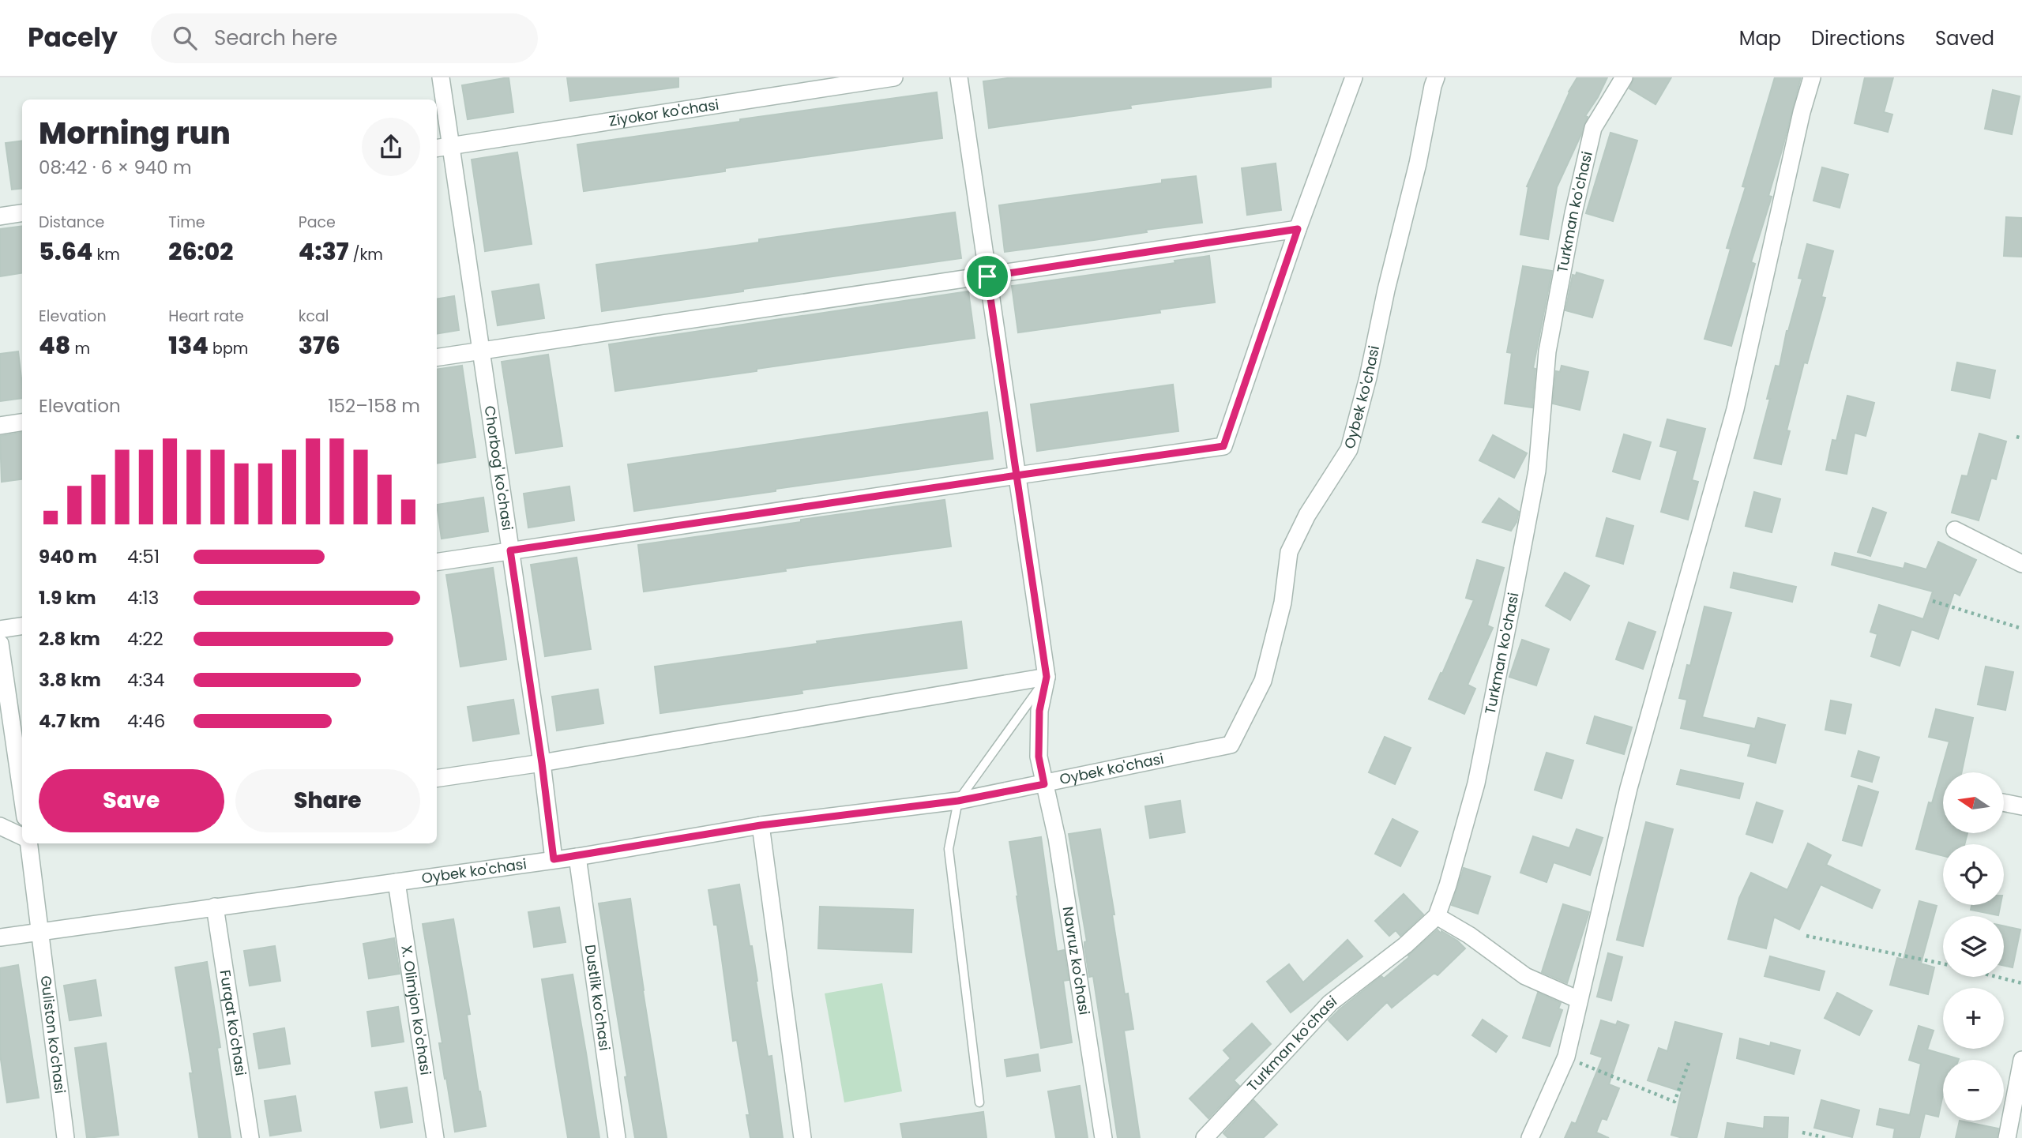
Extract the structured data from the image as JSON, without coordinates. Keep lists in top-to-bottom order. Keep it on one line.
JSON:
{"streets":{"street":["Ziyokor ko'chasi","Turkman ko'chasi","Oybek ko'chasi","Chorbog' ko'chasi","Navruz ko'chasi","Dustlik ko'chasi","X. Olimjon ko'chasi","Furqat ko'chasi","Guliston ko'chasi"]},"crossings":[["Ziyokor ko'chasi","Chorbog' ko'chasi"],["Oybek ko'chasi","Chorbog' ko'chasi"],["Oybek ko'chasi","Navruz ko'chasi"],["Oybek ko'chasi","Dustlik ko'chasi"],["Oybek ko'chasi","X. Olimjon ko'chasi"],["Oybek ko'chasi","Furqat ko'chasi"],["Oybek ko'chasi","Guliston ko'chasi"]],"north":"left","page":{"header":"Pacely","search":"Search here","nav":["Map","Directions","Saved"],"heading":["Morning run","08:42 · 6 × 940 m"],"stats":[["Distance","5.64 km"],["Time","26:02"],["Pace","4:37 /km"],["Elevation","48 m"],["Heart rate","134 bpm"],["kcal","376"]],"chart":["Elevation","152–158 m"],"list":[{"name":"940 m","note":"4:51"},{"name":"1.9 km","note":"4:13"},{"name":"2.8 km","note":"4:22"},{"name":"3.8 km","note":"4:34"},{"name":"4.7 km","note":"4:46"}],"buttons":["Save","Share"],"map_buttons":["+","−"]}}
